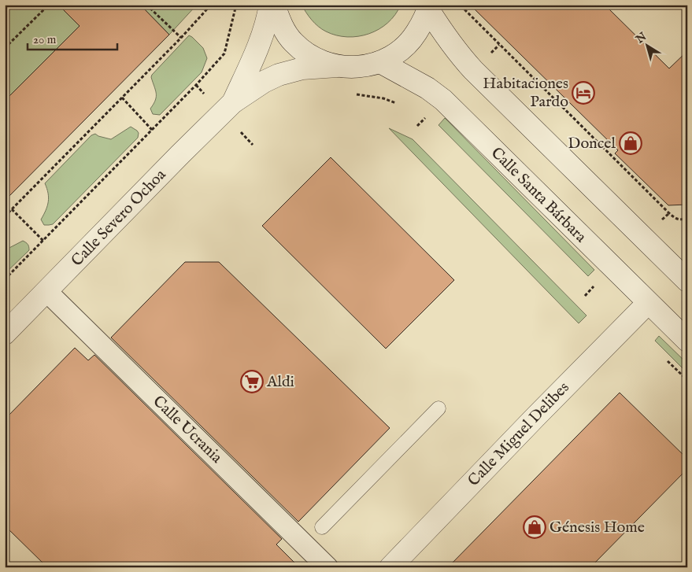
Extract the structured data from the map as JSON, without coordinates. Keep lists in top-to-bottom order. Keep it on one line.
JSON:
{"streets":{"main road":["Calle Santa Bárbara","Calle Severo Ochoa","Calle Miguel Delibes"],"street":["Calle Ucrania"]},"crossings":[["Calle Santa Bárbara","Calle Severo Ochoa"],["Calle Santa Bárbara","Calle Miguel Delibes"],["Calle Severo Ochoa","Calle Ucrania"]],"places":{"hotel":["Habitaciones Pardo"],"shop":["Doncel","Génesis Home"],"supermarket":["Aldi"]},"scale_bar":"20 m","north":"top left"}
